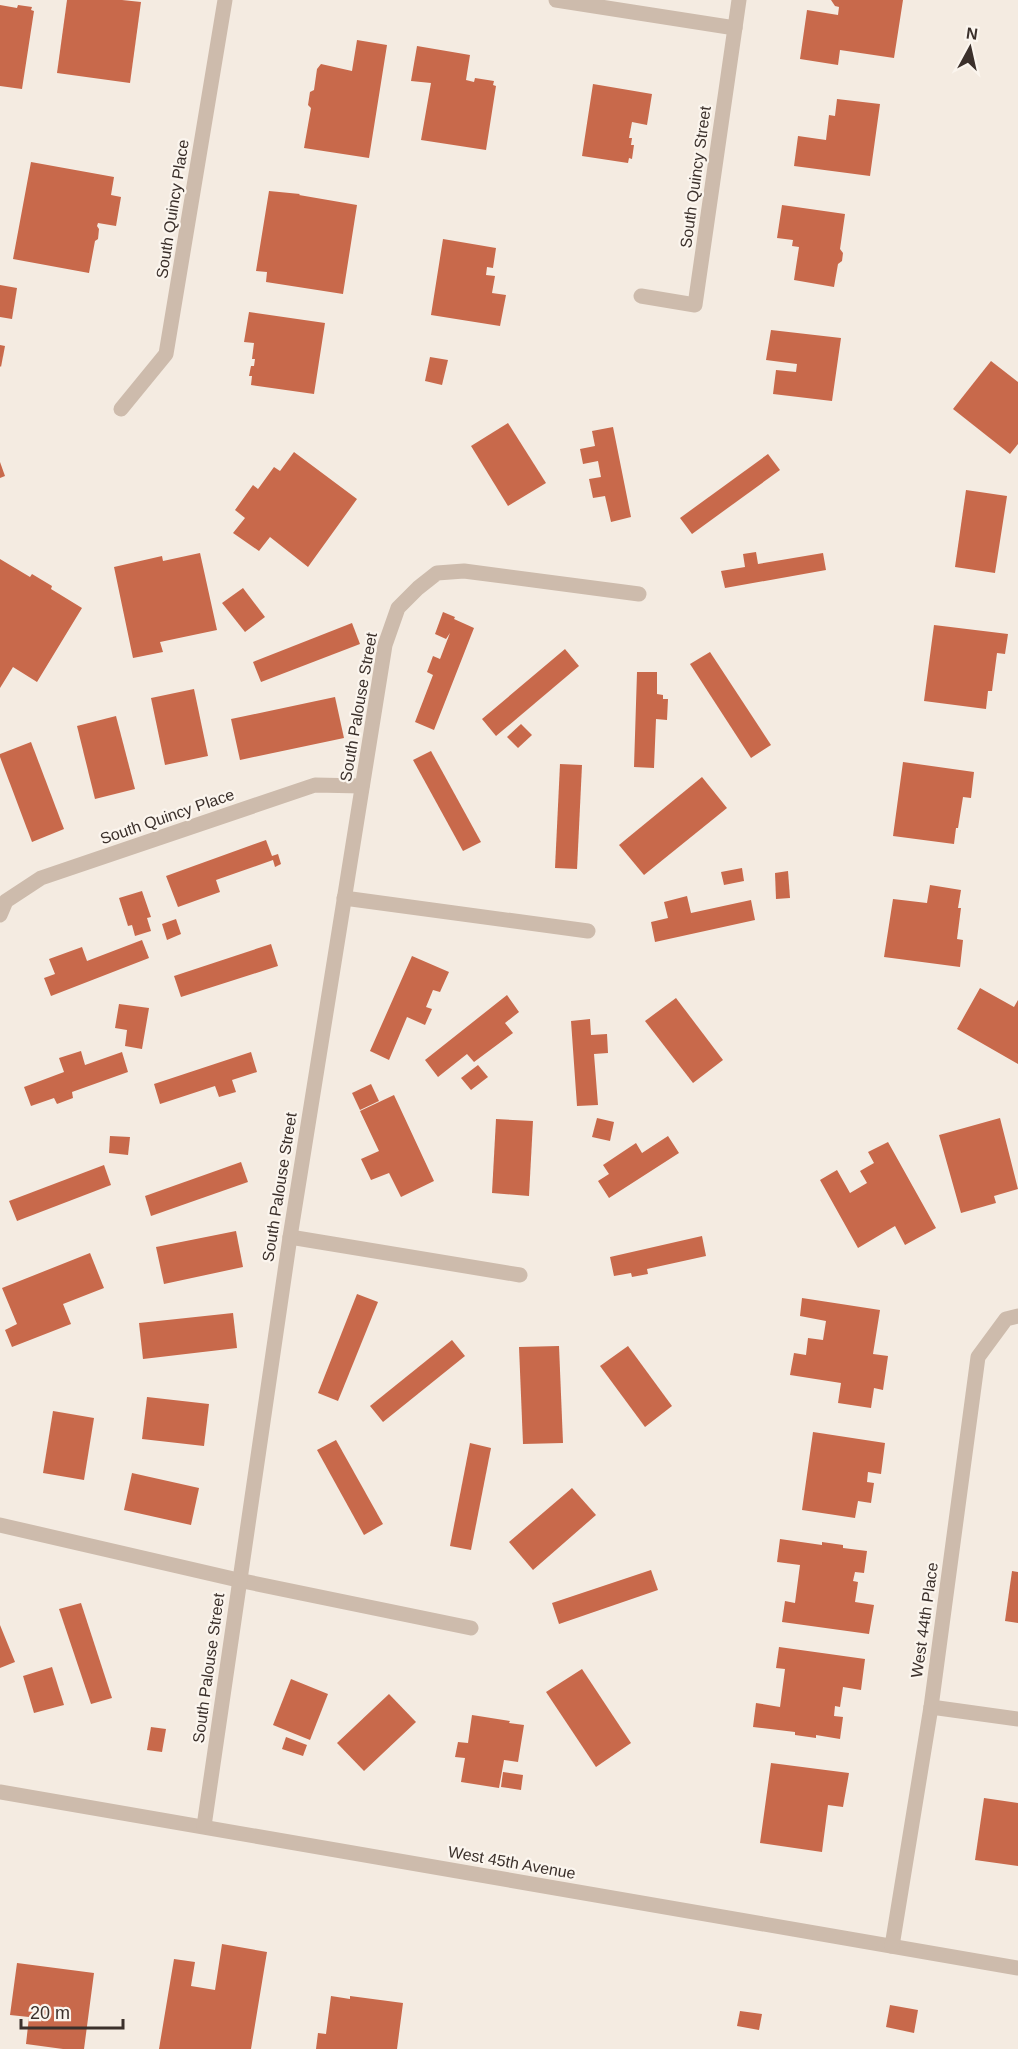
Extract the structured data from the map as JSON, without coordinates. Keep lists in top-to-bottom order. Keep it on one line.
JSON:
{"streets":{"street":["South Quincy Street","South Quincy Place","South Palouse Street","West 44th Place","West 45th Avenue"]},"crossings":[["South Quincy Place","South Palouse Street"],["South Palouse Street","West 45th Avenue"],["West 44th Place","West 45th Avenue"]],"scale_bar":"20 m","north":"top"}
